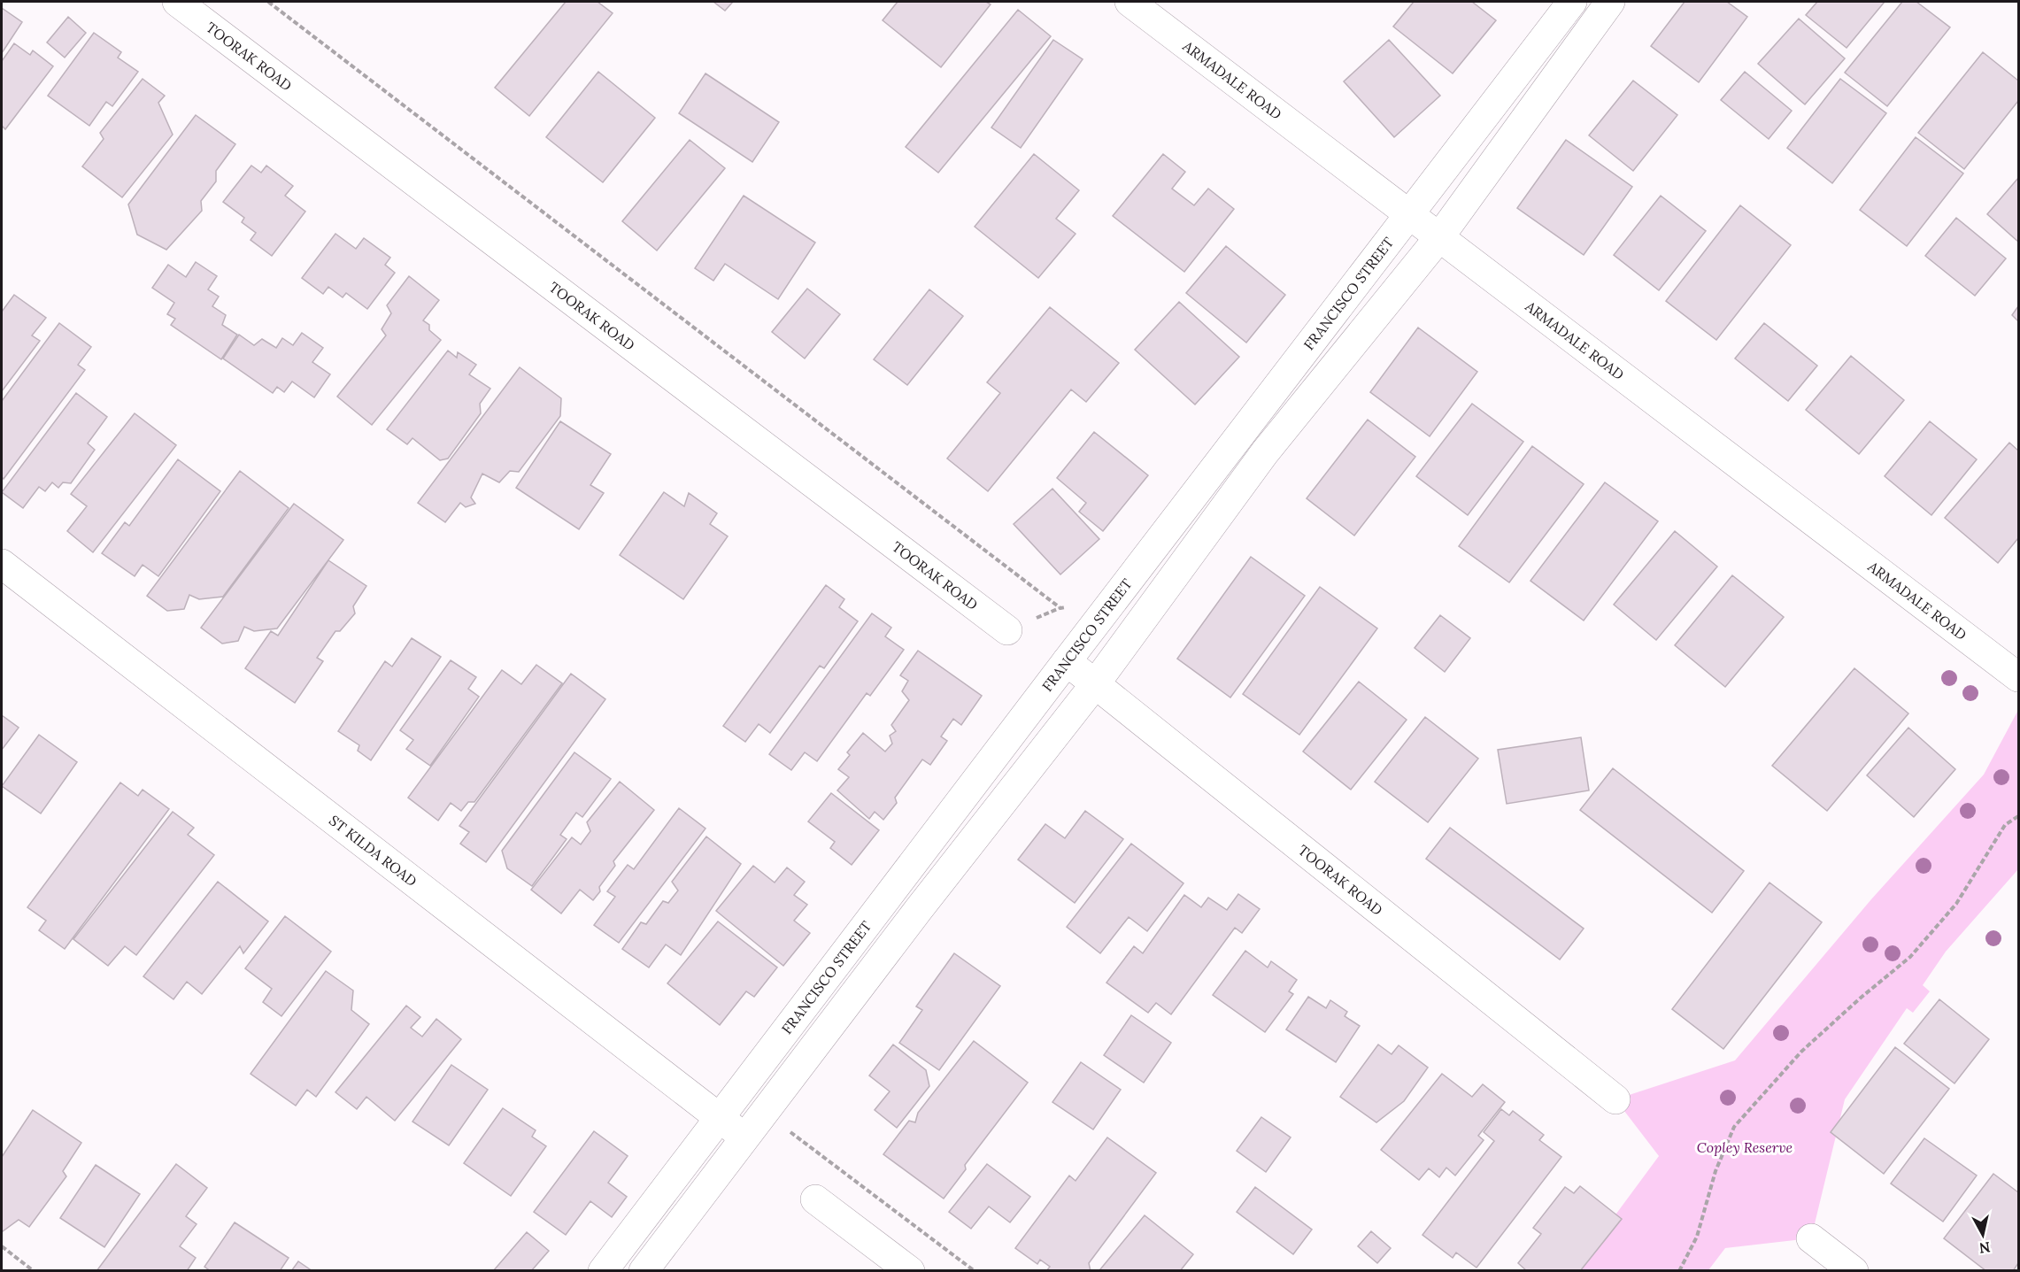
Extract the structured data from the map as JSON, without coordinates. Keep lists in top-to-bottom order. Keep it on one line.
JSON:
{"streets":{"street":["TOORAK ROAD","ARMADALE ROAD","FRANCISCO STREET","ST KILDA ROAD"]},"crossings":[["TOORAK ROAD","FRANCISCO STREET"],["ARMADALE ROAD","FRANCISCO STREET"],["FRANCISCO STREET","ST KILDA ROAD"]],"parks":["Copley Reserve"],"north":"bottom"}
